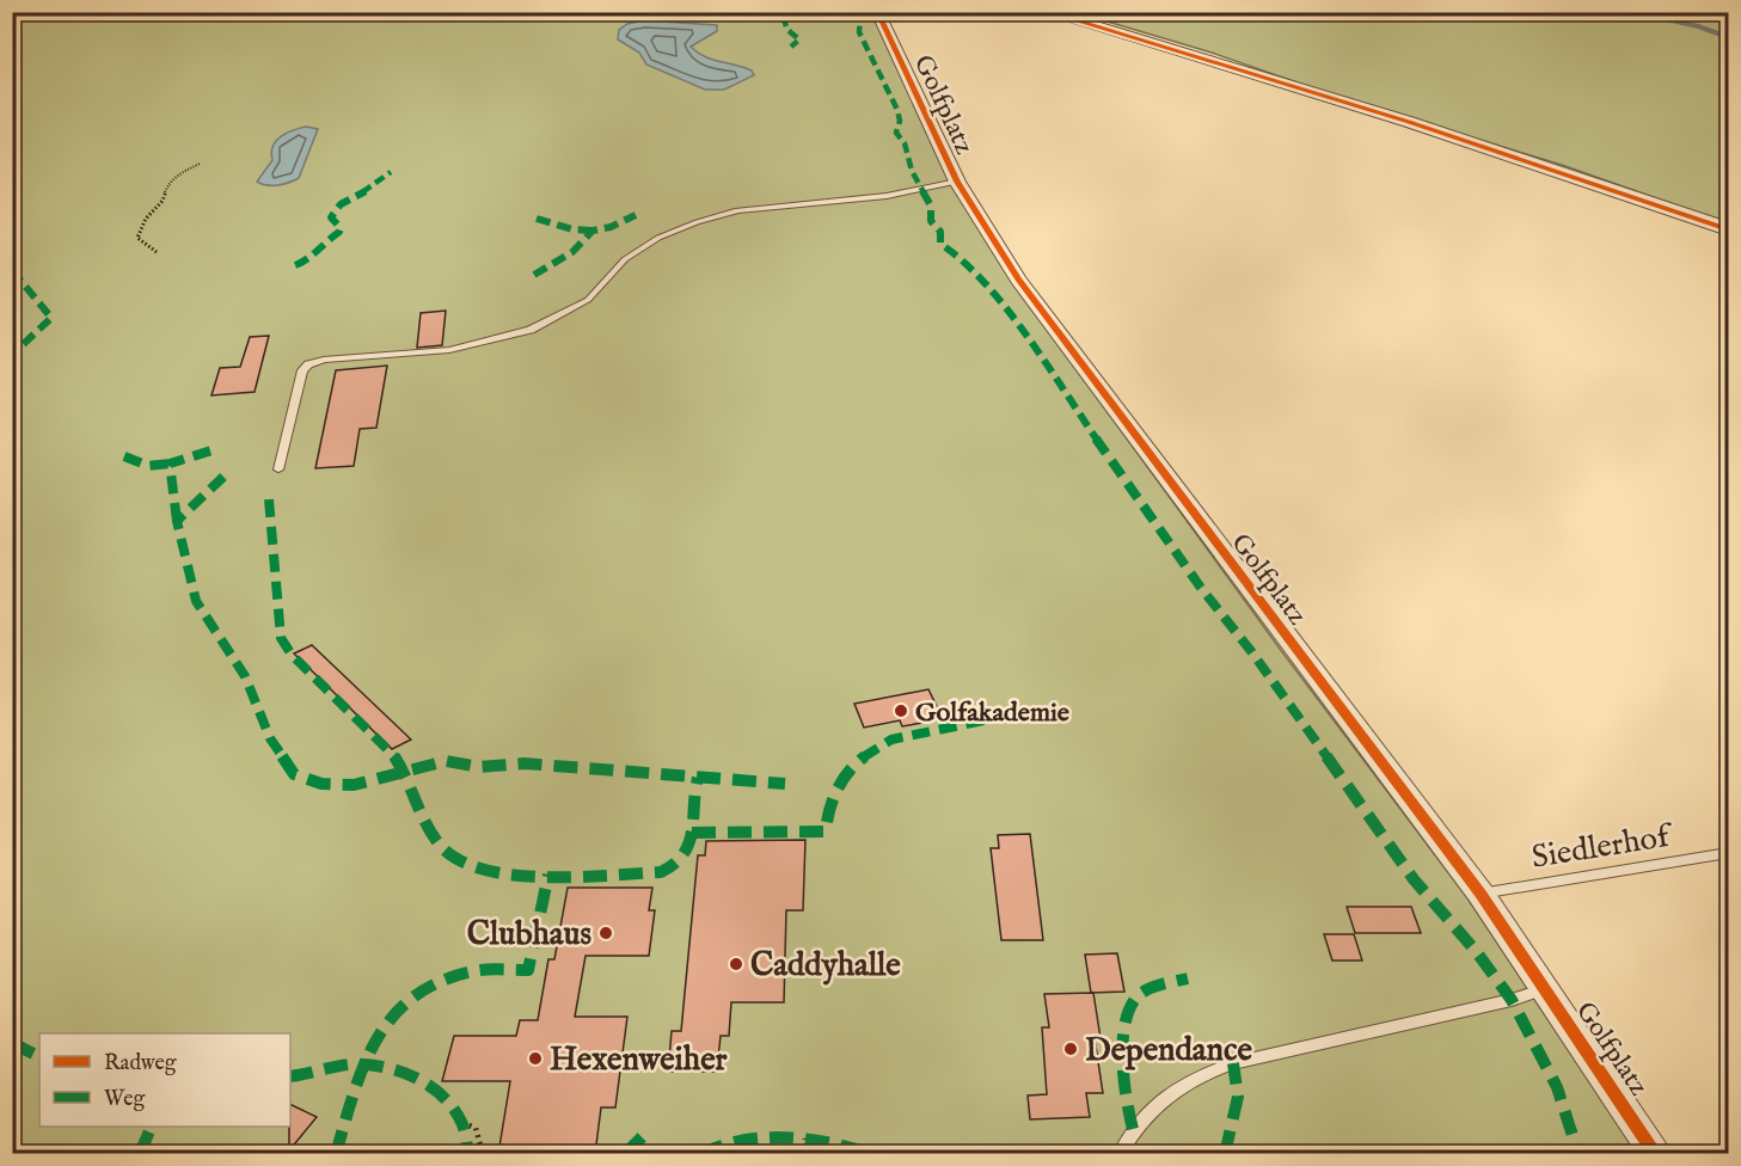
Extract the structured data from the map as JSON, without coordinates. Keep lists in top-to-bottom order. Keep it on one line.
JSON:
{"streets":{"street":["Golfplatz"],"lane":["Siedlerhof"]},"crossings":[["Golfplatz","Siedlerhof"]],"places":["Golfakademie","Clubhaus","Caddyhalle","Dependance","Hexenweiher"],"legend":["Radweg","Weg"]}
